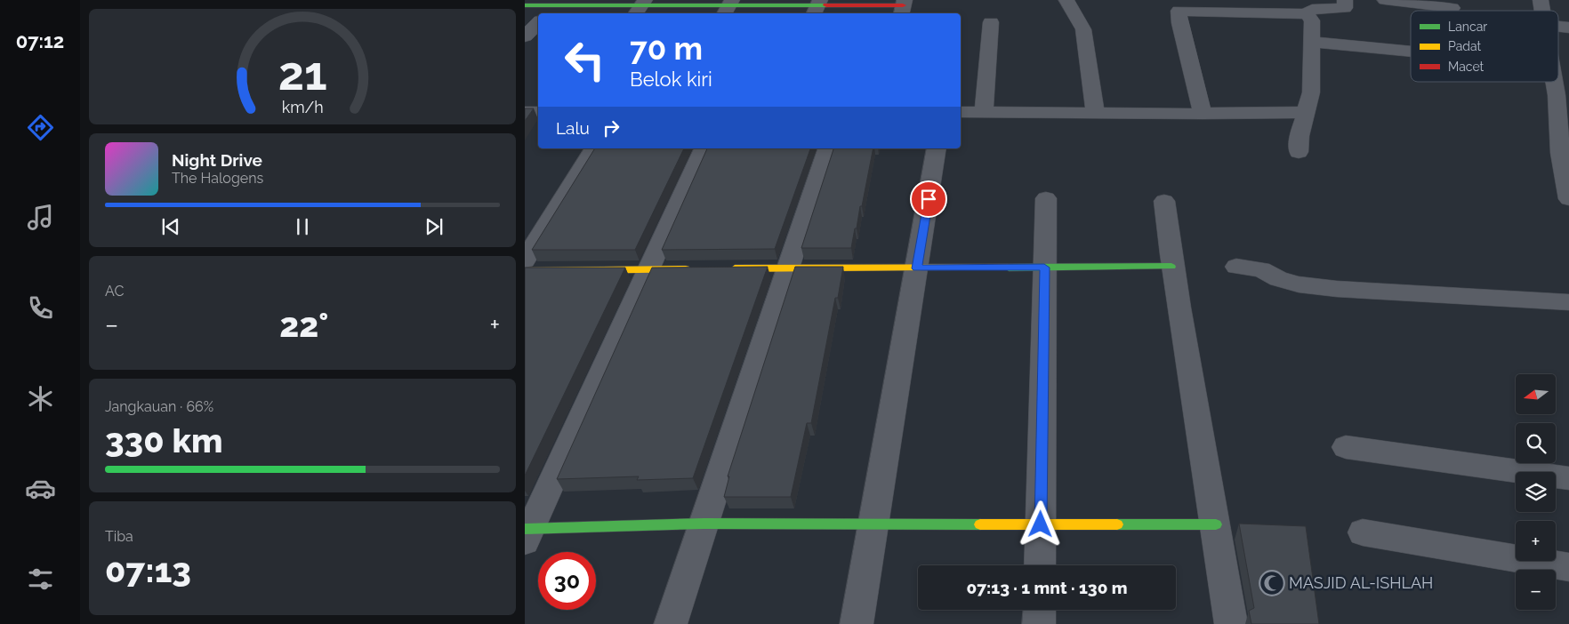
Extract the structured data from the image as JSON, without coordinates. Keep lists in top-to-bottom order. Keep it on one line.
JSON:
{"places":{"mosque":["MASJID AL-ISHLAH"]},"legend":["Lancar","Padat","Macet"],"north":"left","page":{"tabs":"07:12","turn":["70 m","Belok kiri"],"then":"Lalu","song":["Night Drive","The Halogens"],"tile":["AC",["Jangkauan · 66%","330 km"],["Tiba","07:13"]],"heat":["−","22°","+"],"map_buttons":["+","−"],"limit":"30","trip":"07:13 · 1 mnt · 130 m","gauge":["21","km/h"]}}
